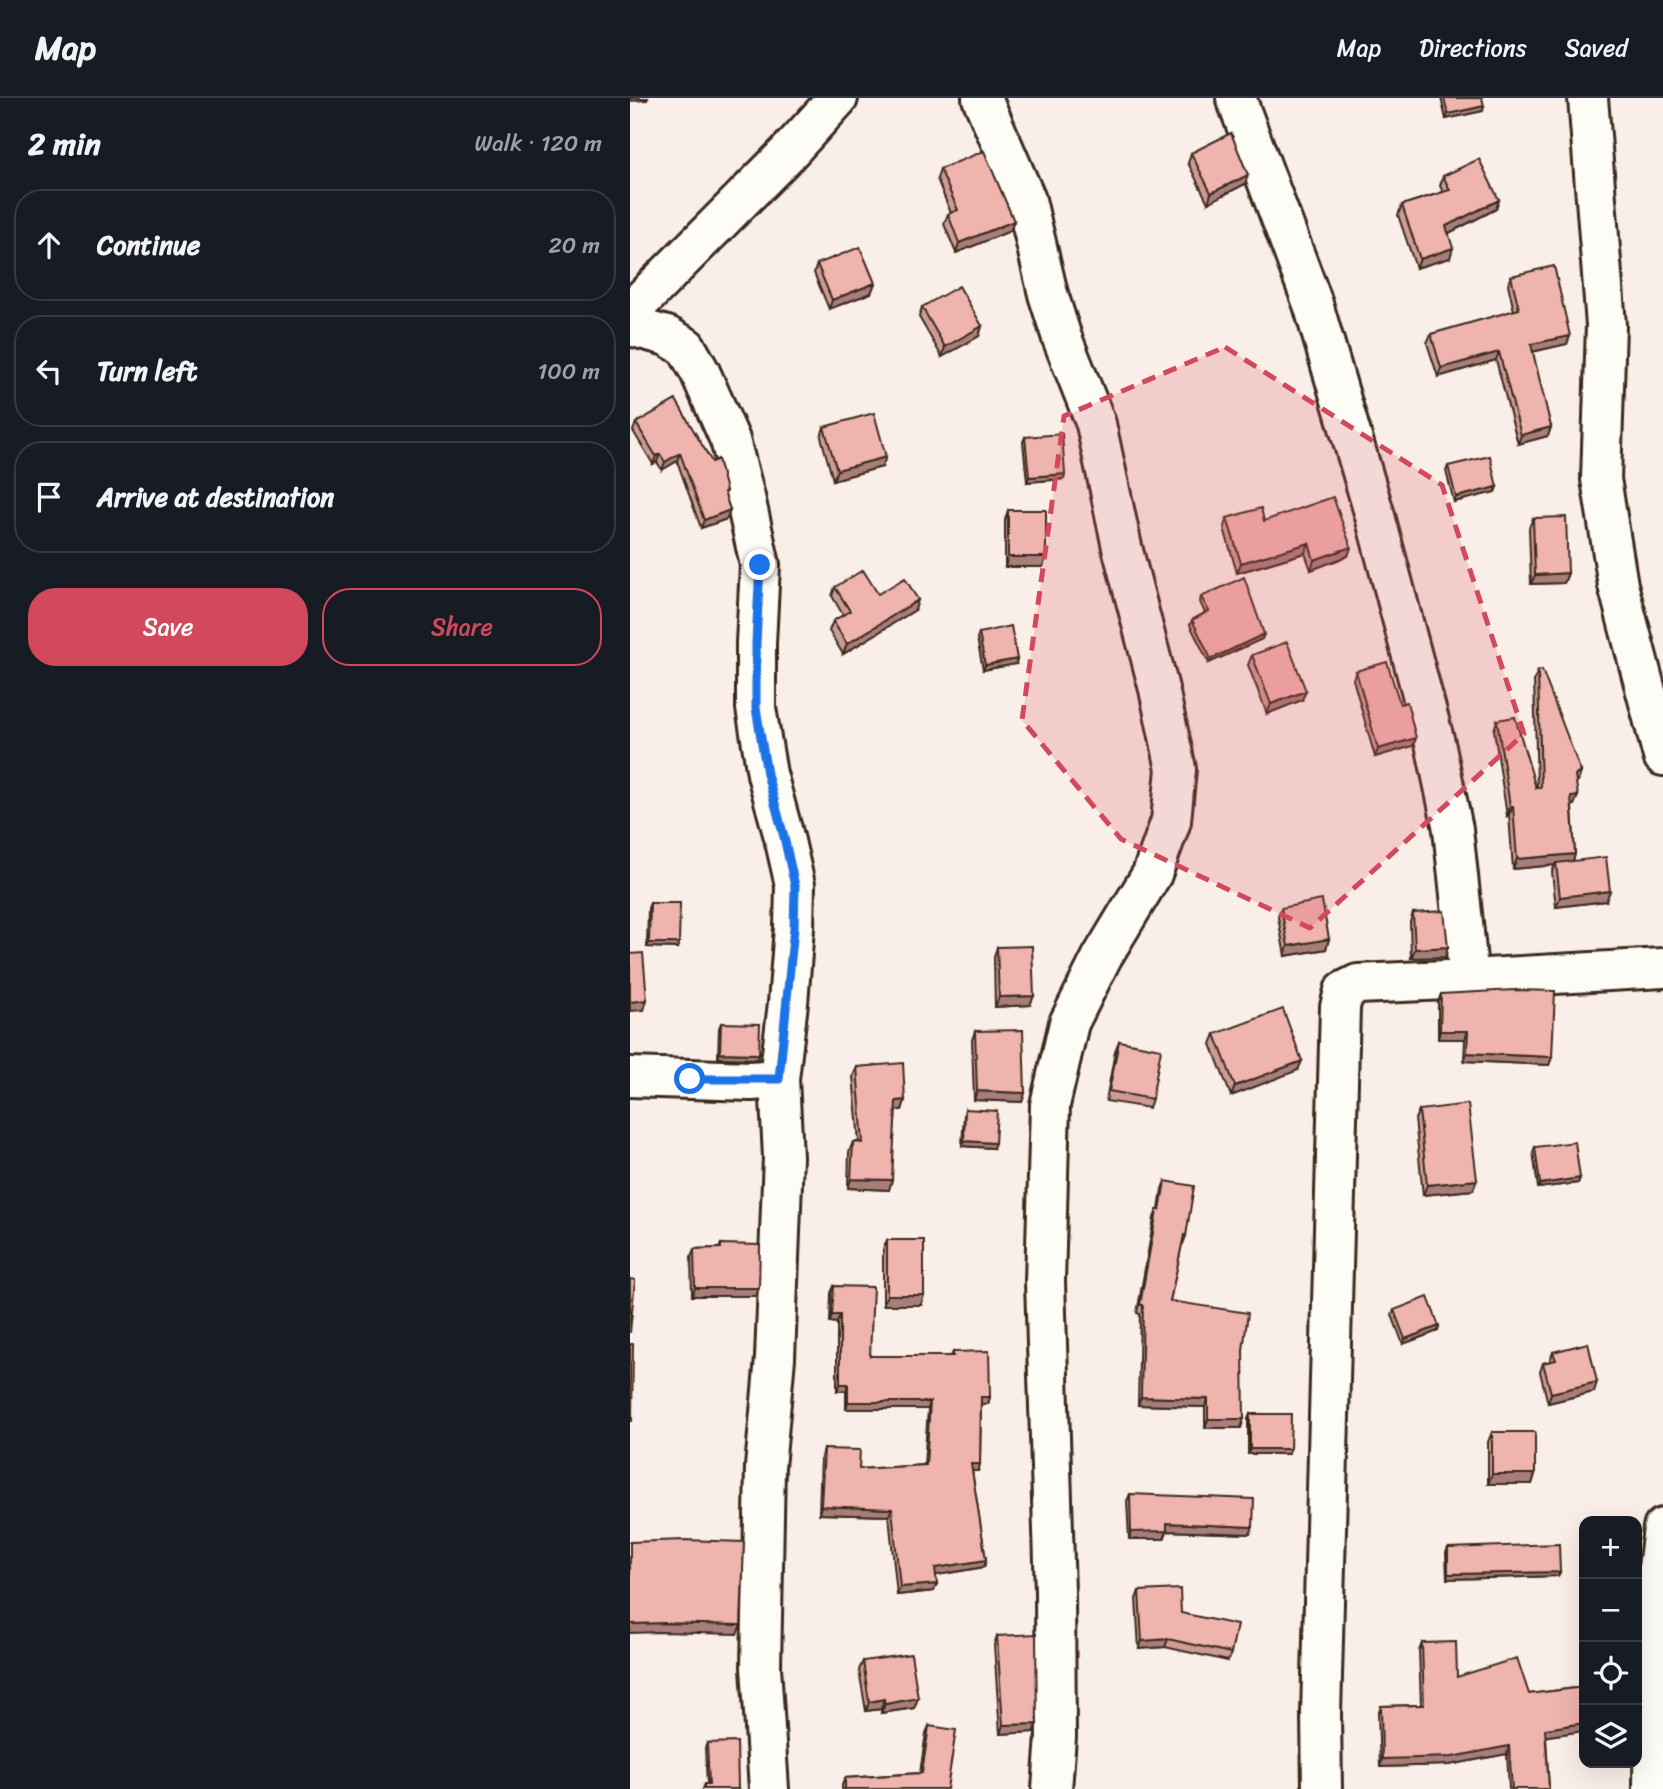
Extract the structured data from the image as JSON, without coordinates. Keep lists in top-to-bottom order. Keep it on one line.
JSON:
{"page":{"header":"Map","nav":["Map","Directions","Saved"],"heading":["2 min","Walk · 120 m"],"list":[["Continue","20 m"],["Turn left","100 m"],"Arrive at destination"],"buttons":["Save","Share"],"map_buttons":["+","−"]}}
